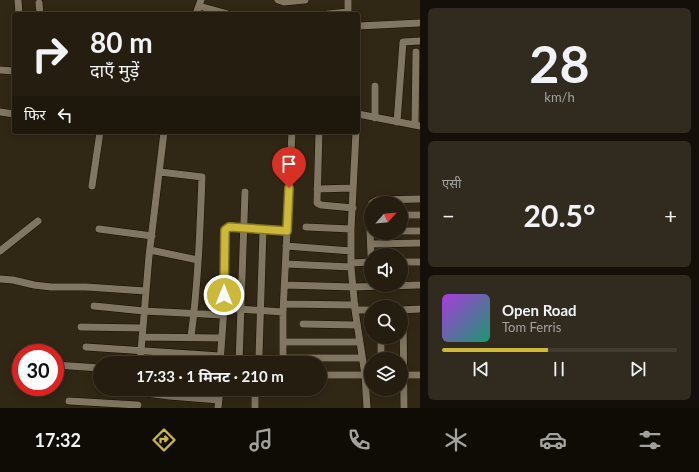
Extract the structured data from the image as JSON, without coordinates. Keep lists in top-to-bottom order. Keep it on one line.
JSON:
{"north":"top right","page":{"tile":[["28","km/h"],"एसी"],"turn":["80 m","दाएँ मुड़ें"],"then":"फिर","heat":["−","20.5°","+"],"song":["Open Road","Tom Ferris"],"limit":"30","trip":"17:33 · 1 मिनट · 210 m","tabs":"17:32"}}
